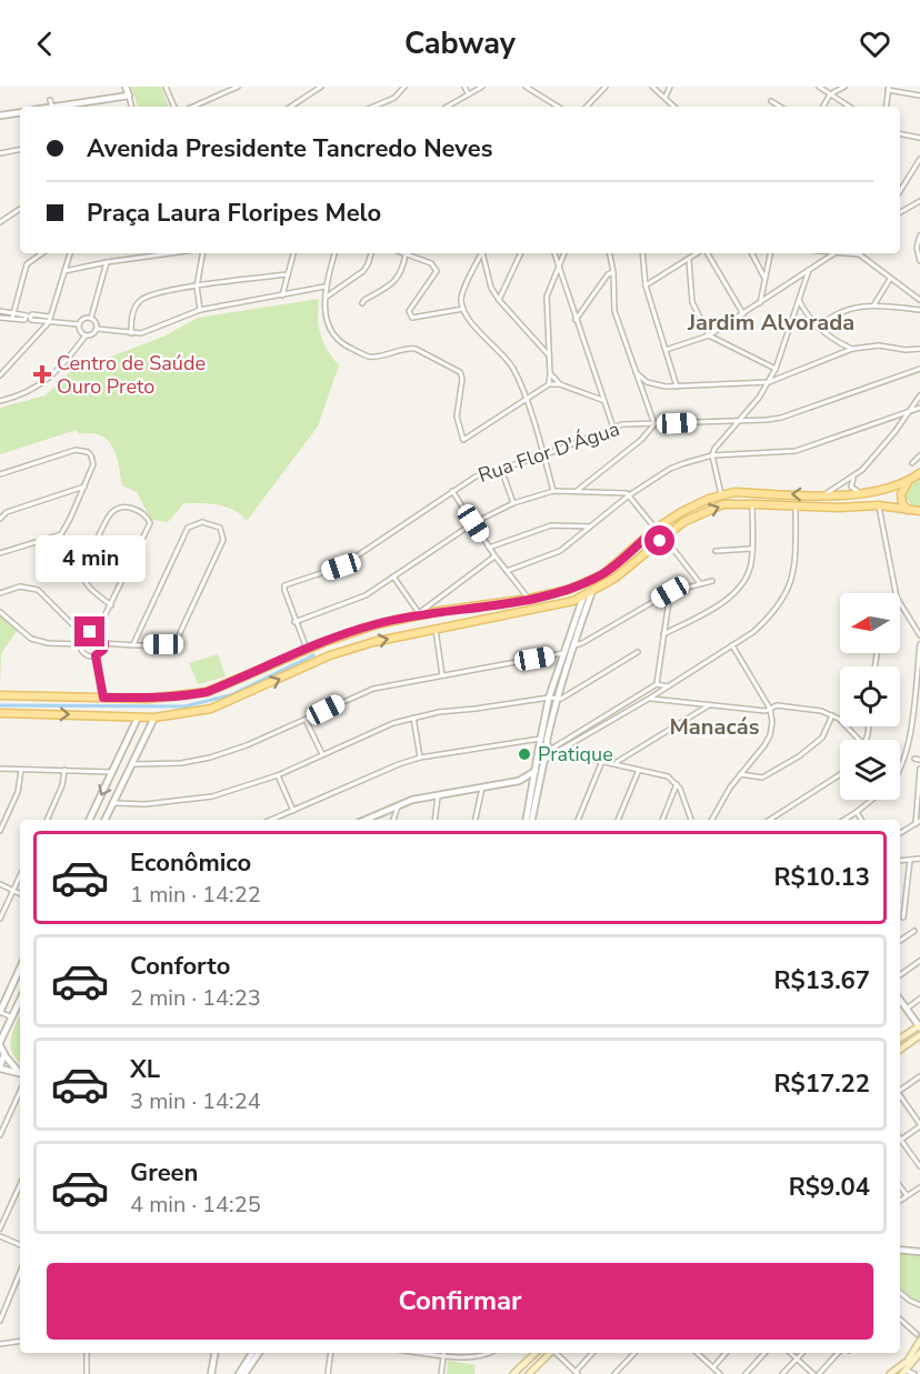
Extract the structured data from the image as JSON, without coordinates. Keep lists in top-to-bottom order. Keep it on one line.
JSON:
{"streets":{"street":["Rua Flor D'Água"]},"districts":["Jardim Alvorada","Manacás"],"places":{"health":["Centro de Saúde Ouro Preto"],"other":["Pratique"]},"north":"left","page":{"header":"Cabway","banner":["Avenida Presidente Tancredo Neves","Praça Laura Floripes Melo"],"bubble":"4 min","list":[{"name":"Econômico","note":"1 min · 14:22","value":"R$10.13"},{"name":"Conforto","note":"2 min · 14:23","value":"R$13.67"},{"name":"XL","note":"3 min · 14:24","value":"R$17.22"},{"name":"Green","note":"4 min · 14:25","value":"R$9.04"}],"buttons":"Confirmar"}}
